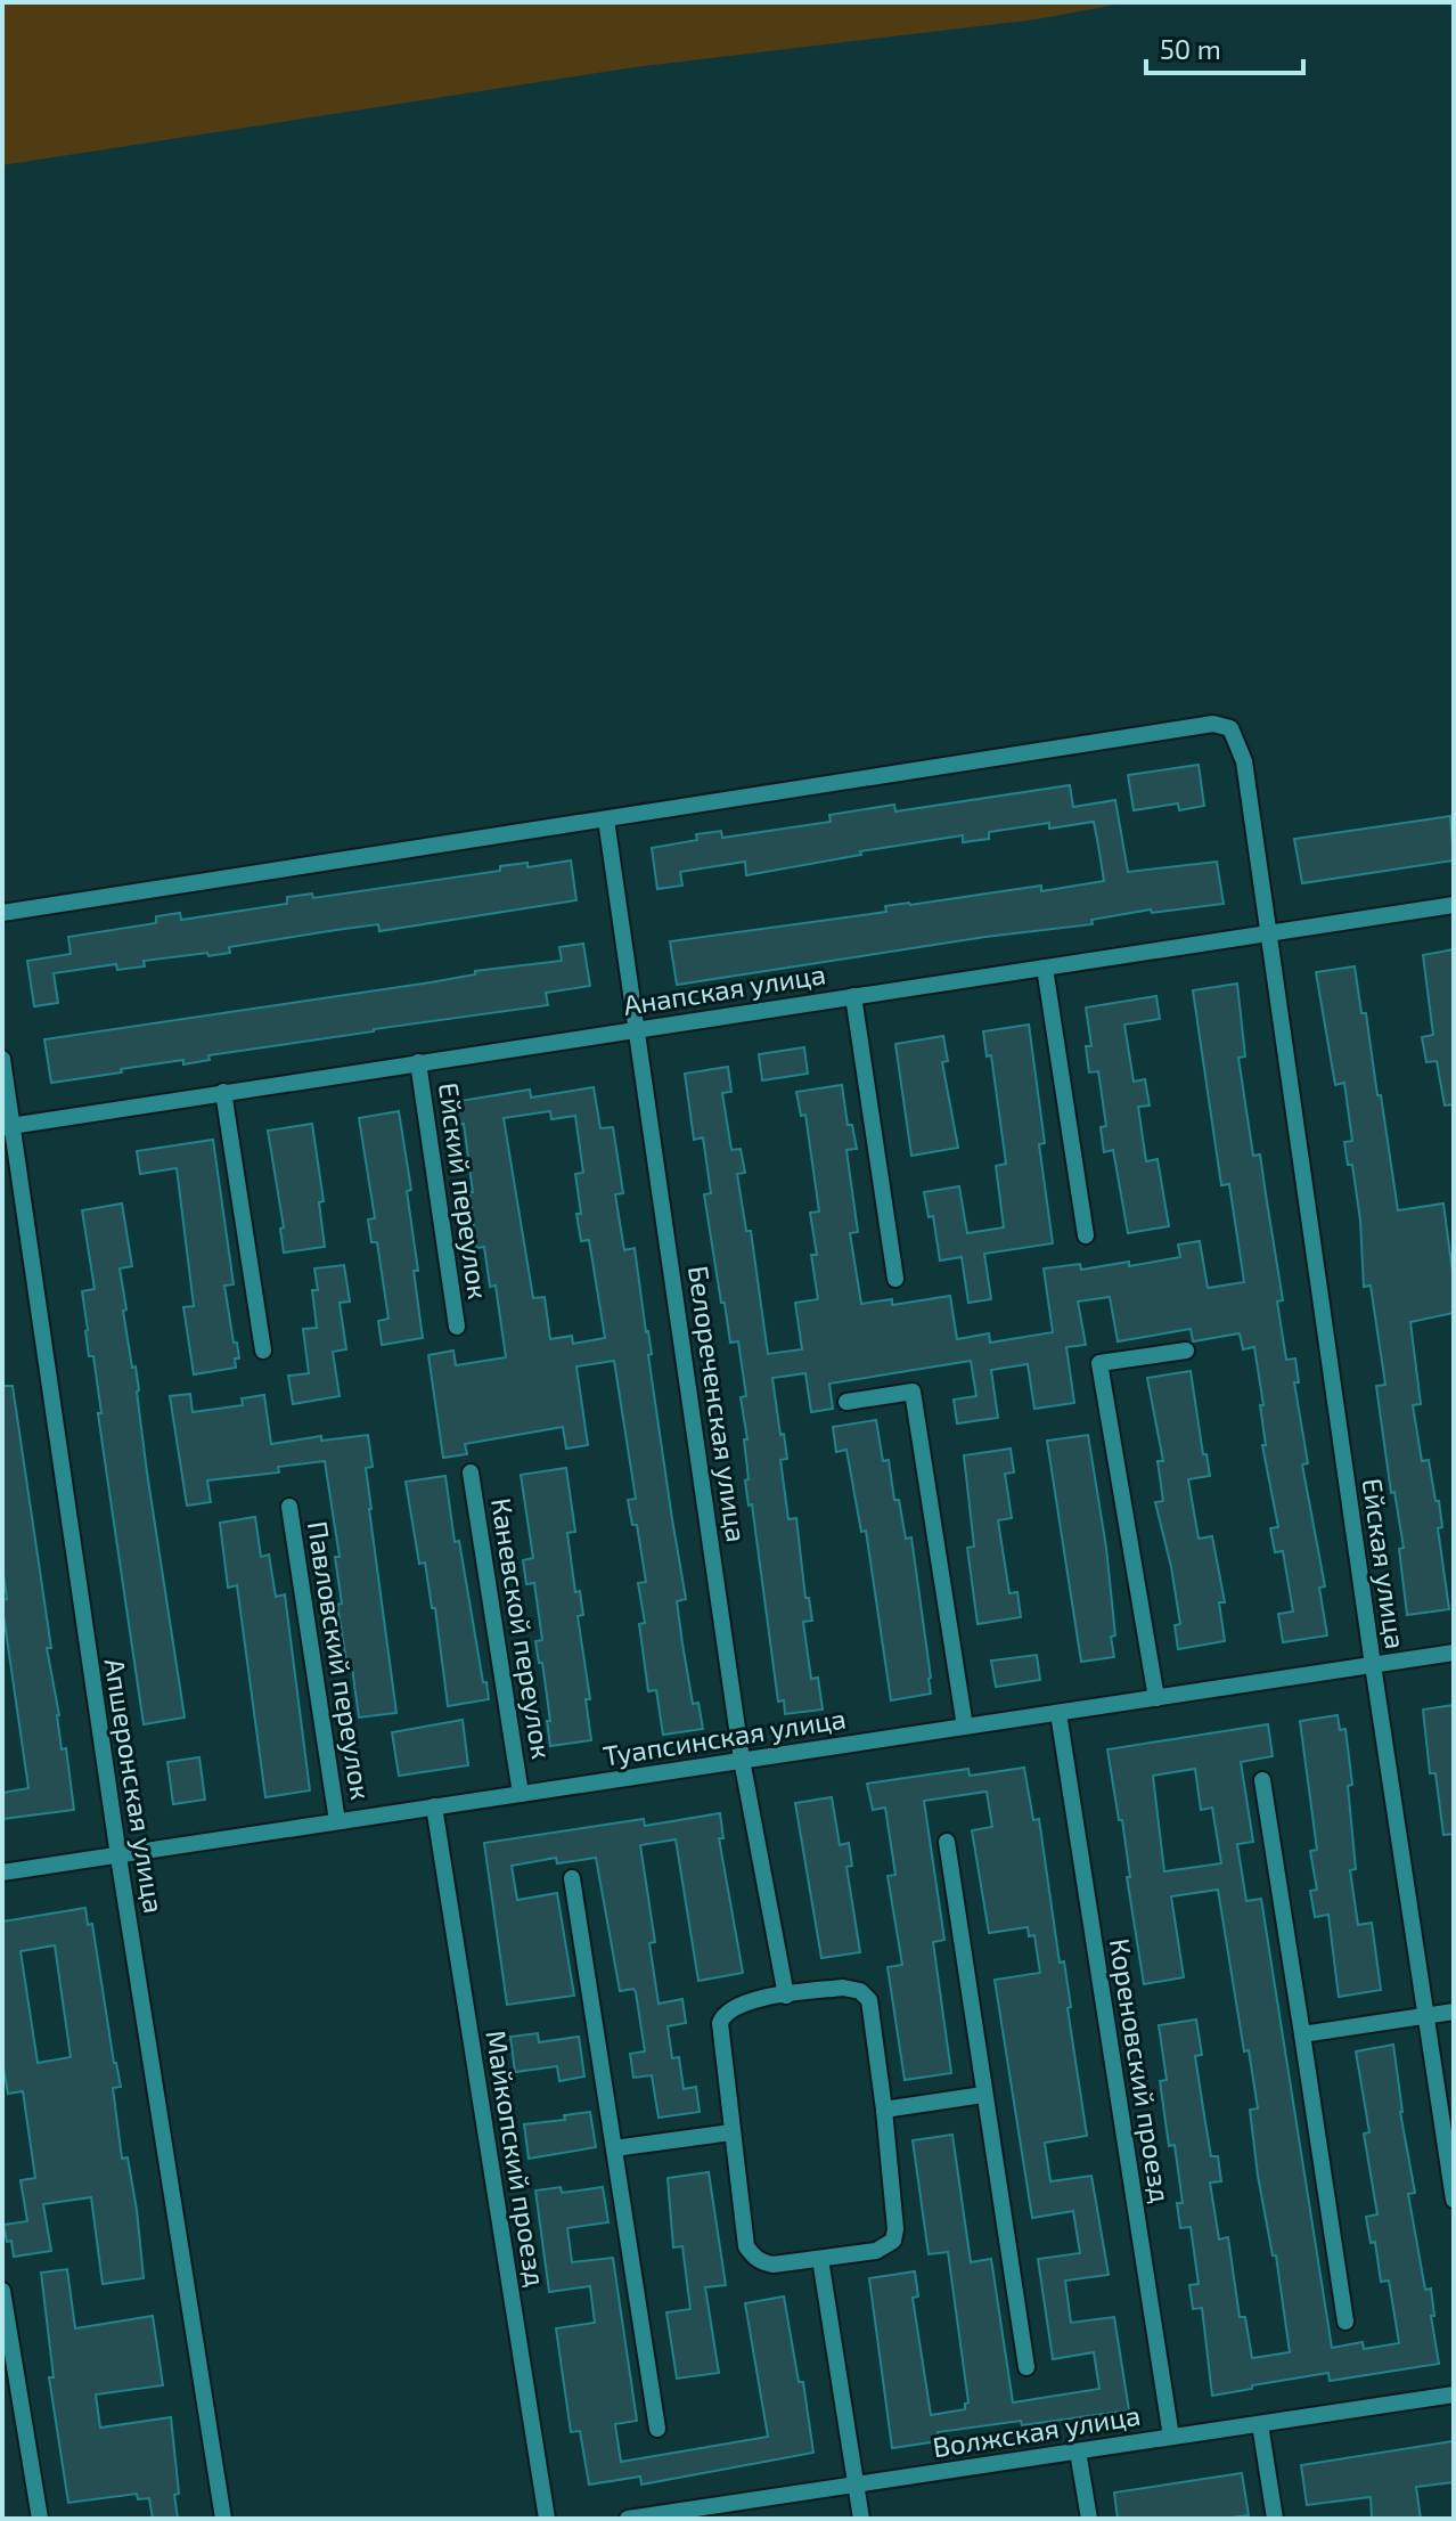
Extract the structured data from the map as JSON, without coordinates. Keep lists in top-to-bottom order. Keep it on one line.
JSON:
{"streets":{"street":["Анапская улица","Ейский переулок","Белореченская улица","Ейская улица","Каневской переулок","Павловский переулок","Туапсинская улица","Апшеронская улица","Кореновский проезд","Майкопский проезд","Волжская улица"]},"crossings":[["Анапская улица","Ейский переулок"],["Анапская улица","Белореченская улица"],["Анапская улица","Ейская улица"],["Анапская улица","Апшеронская улица"],["Белореченская улица","Ейская улица"],["Белореченская улица","Туапсинская улица"],["Ейская улица","Туапсинская улица"],["Каневской переулок","Туапсинская улица"],["Павловский переулок","Туапсинская улица"],["Туапсинская улица","Апшеронская улица"],["Туапсинская улица","Кореновский проезд"],["Туапсинская улица","Майкопский проезд"],["Кореновский проезд","Волжская улица"]],"scale_bar":"50 m"}
